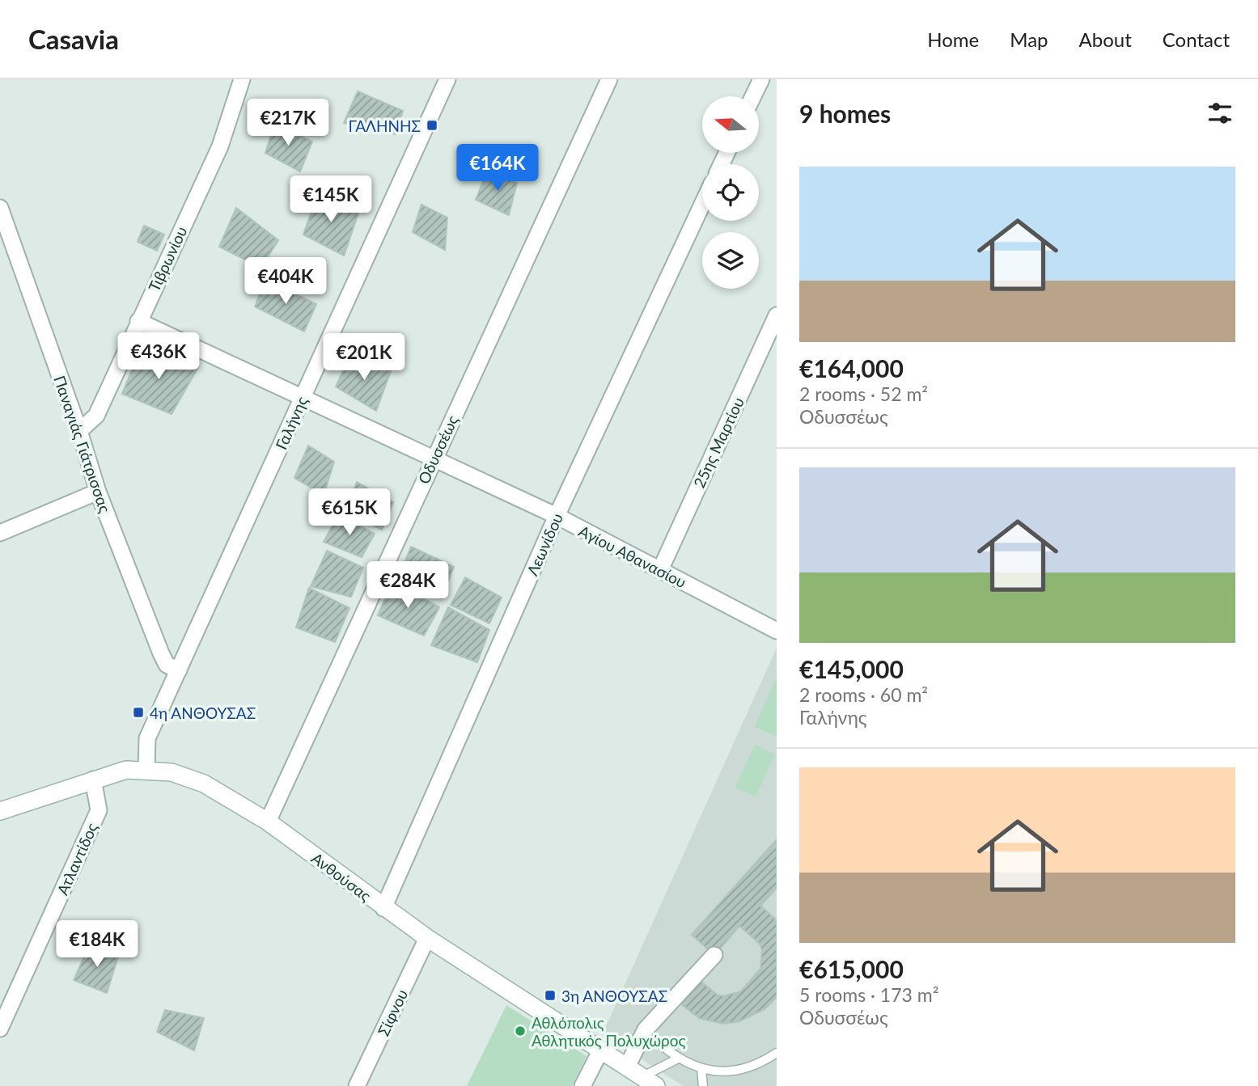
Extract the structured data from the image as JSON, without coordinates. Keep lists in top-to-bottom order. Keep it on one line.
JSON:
{"streets":{"street":["Τιβρωνίου","Γαλήνης","25ης Μαρτίου","Παναγιάς Γιάτρισσας","Οδυσσέως","Λεωνίδου","Αγίου Αθανασίου","Ατλαντίδος","Ανθούσας","Σίφνου"]},"crossings":[["Τιβρωνίου","Παναγιάς Γιάτρισσας"],["Τιβρωνίου","Αγίου Αθανασίου"],["Γαλήνης","Παναγιάς Γιάτρισσας"],["Γαλήνης","Αγίου Αθανασίου"],["Γαλήνης","Ανθούσας"],["25ης Μαρτίου","Αγίου Αθανασίου"],["Οδυσσέως","Αγίου Αθανασίου"],["Οδυσσέως","Ανθούσας"],["Λεωνίδου","Αγίου Αθανασίου"],["Λεωνίδου","Ανθούσας"],["Ατλαντίδος","Ανθούσας"],["Ανθούσας","Σίφνου"]],"places":{"transit":["ΓΑΛΗΝΗΣ","4η ΑΝΘΟΥΣΑΣ","3η ΑΝΘΟΥΣΑΣ"],"other":["Αθλόπολις Αθλητικός Πολυχώρος"]},"north":"left","page":{"header":"Casavia","nav":["Home","Map","About","Contact"],"heading":"9 homes","price":["€217K","€164K","€145K","€404K","€436K","€201K","€615K","€284K","€184K"],"list":[{"name":"€164,000","note":"2 rooms · 52 m² · Οδυσσέως"},{"name":"€145,000","note":"2 rooms · 60 m² · Γαλήνης"},{"name":"€615,000","note":"5 rooms · 173 m² · Οδυσσέως"}]}}
